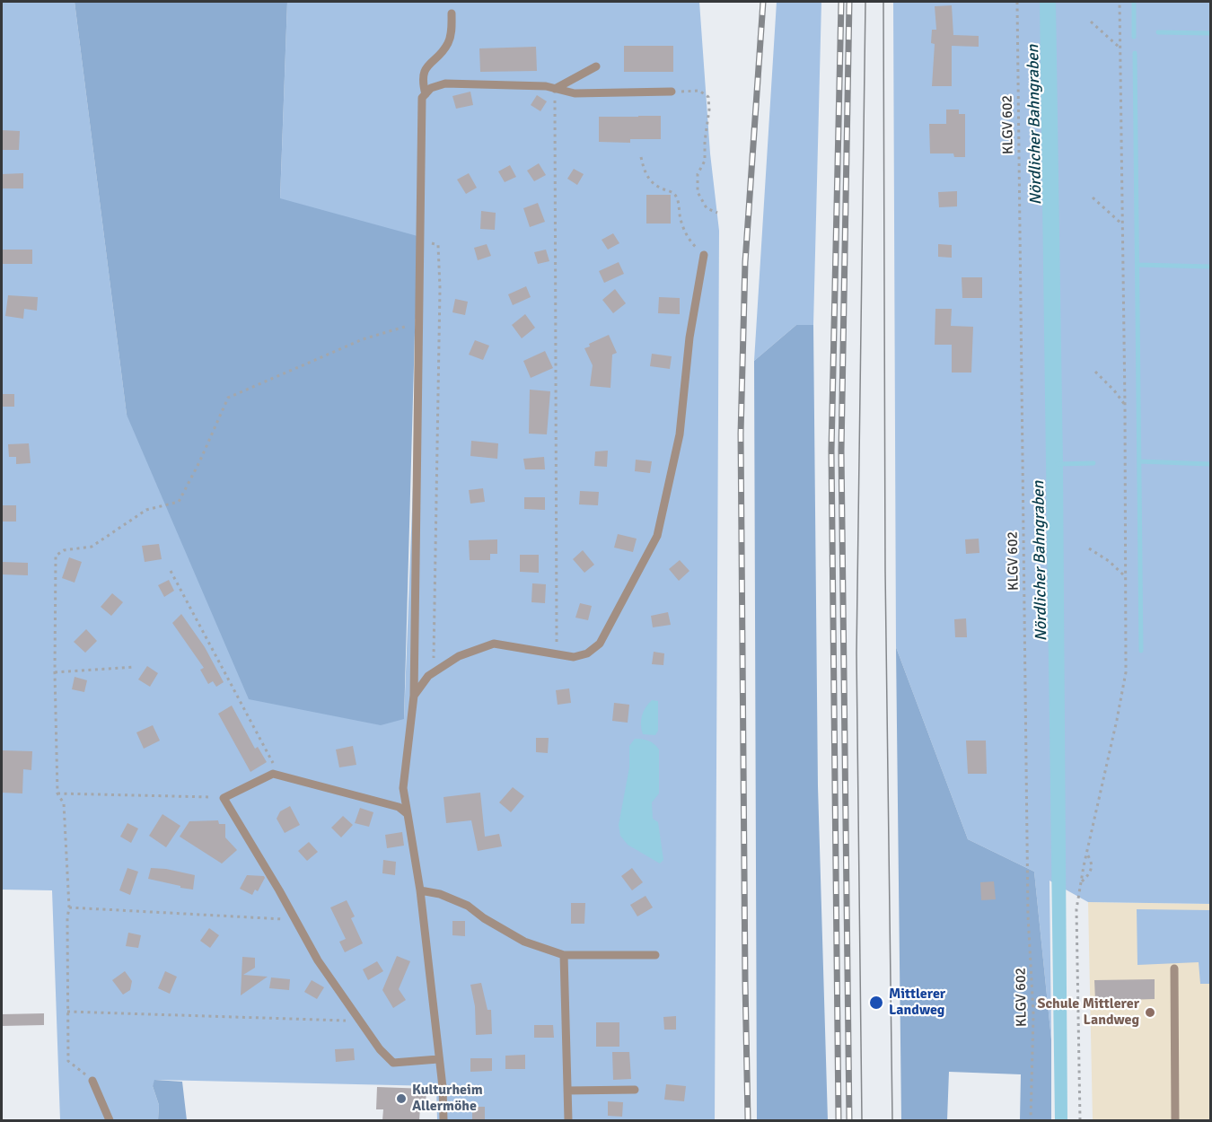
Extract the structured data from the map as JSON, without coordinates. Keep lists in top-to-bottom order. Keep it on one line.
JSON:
{"streets":{"path":["KLGV 602"]},"water":["Nördlicher Bahngraben"],"places":["Mittlerer Landweg","Schule Mittlerer Landweg","Kulturheim Allermöhe"]}
